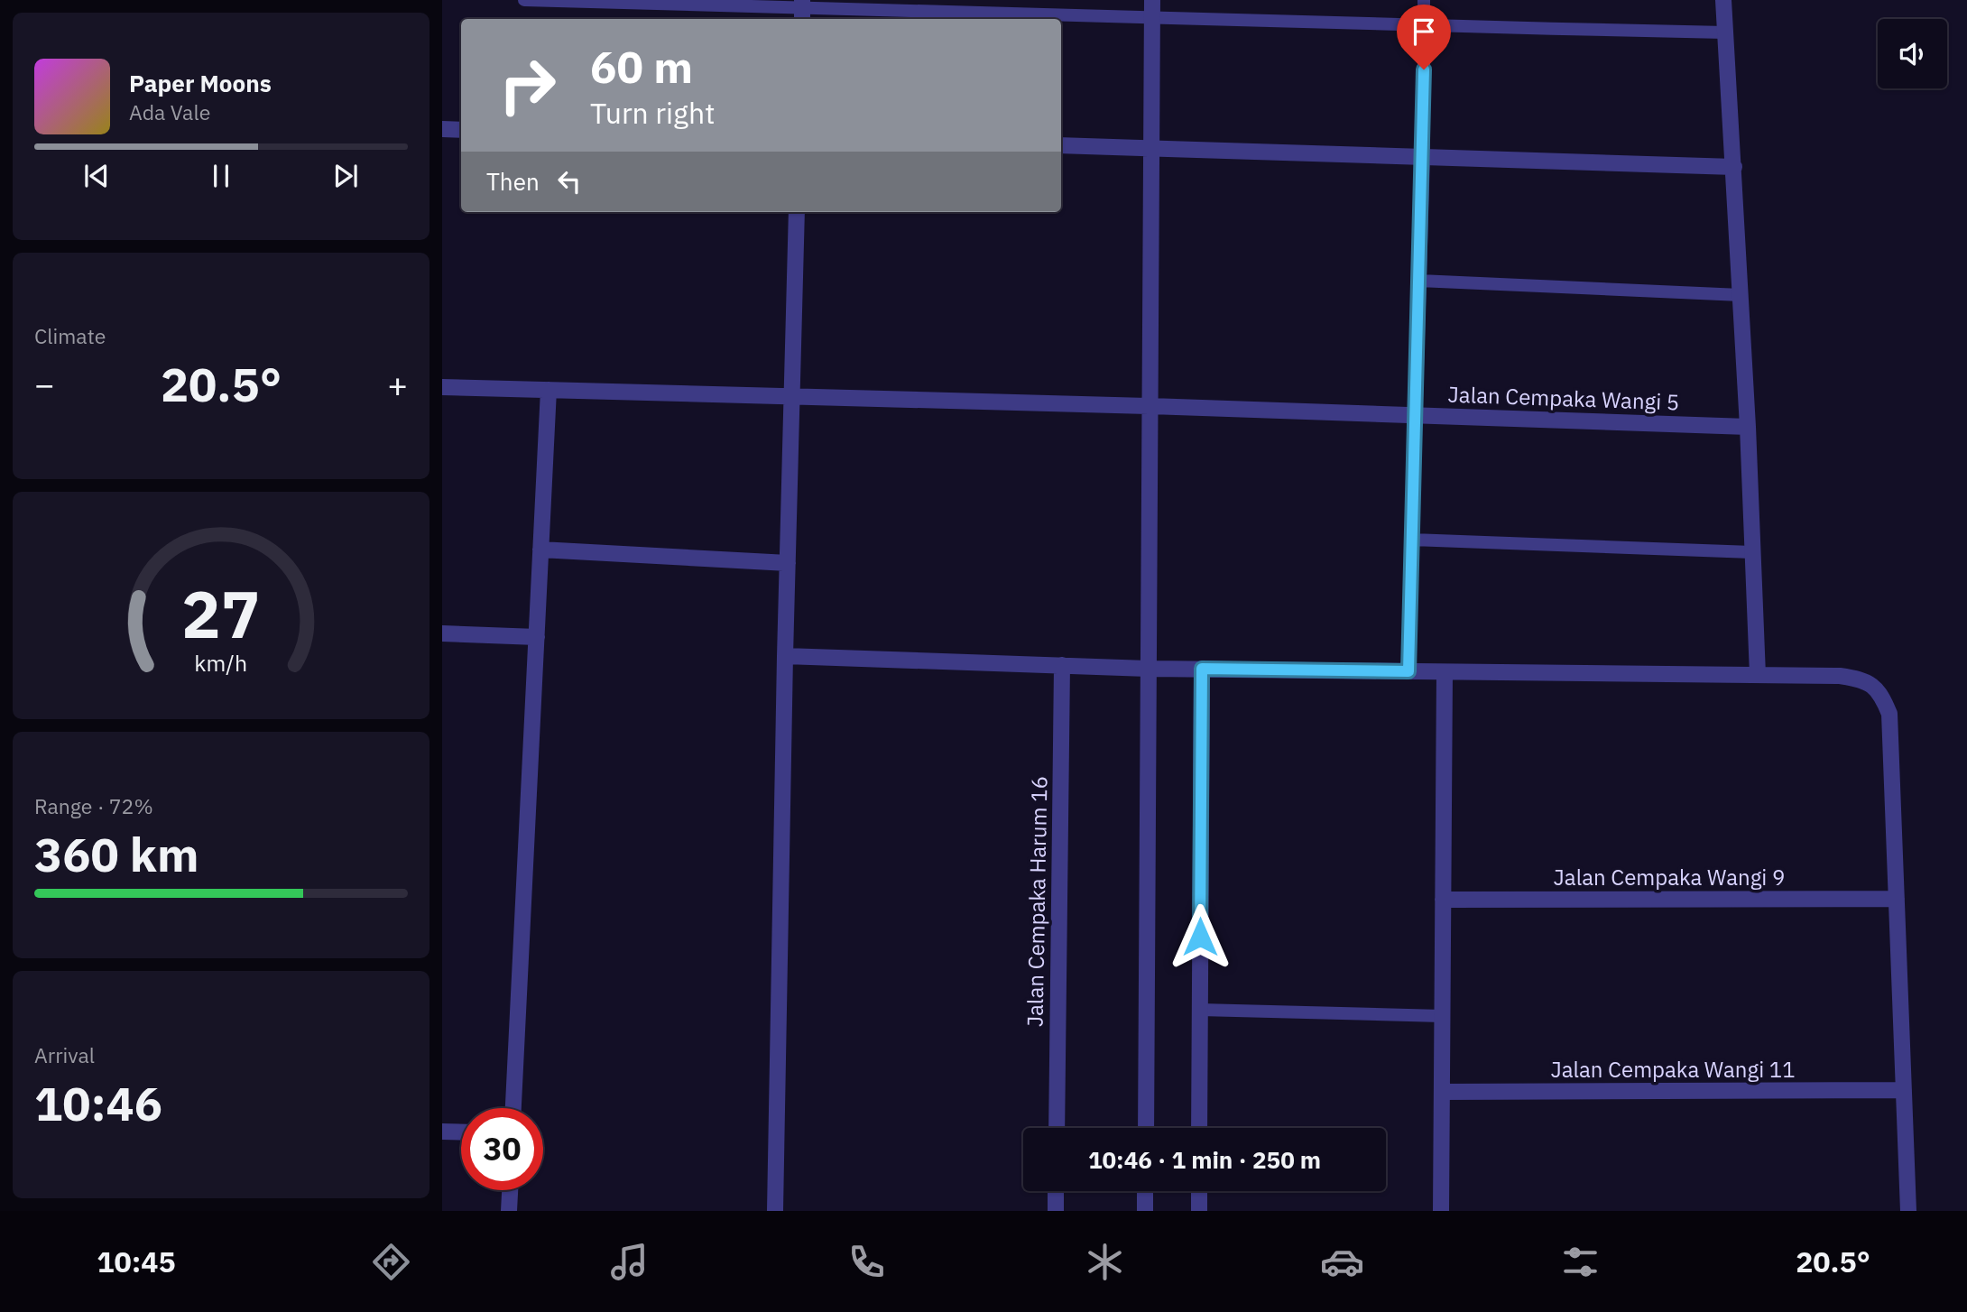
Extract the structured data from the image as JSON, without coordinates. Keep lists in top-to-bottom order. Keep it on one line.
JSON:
{"streets":{"street":["Jalan Cempaka Wangi 5","Jalan Cempaka Wangi 9","Jalan Cempaka Harum 16","Jalan Cempaka Wangi 11"]},"page":{"turn":["60 m","Turn right"],"song":["Paper Moons","Ada Vale"],"then":"Then","tile":["Climate",["Range · 72%","360 km"],["Arrival","10:46"]],"heat":["−","20.5°","+"],"limit":"30","trip":"10:46 · 1 min · 250 m","tabs":["10:45","20.5°"],"gauge":["27","km/h"]}}
